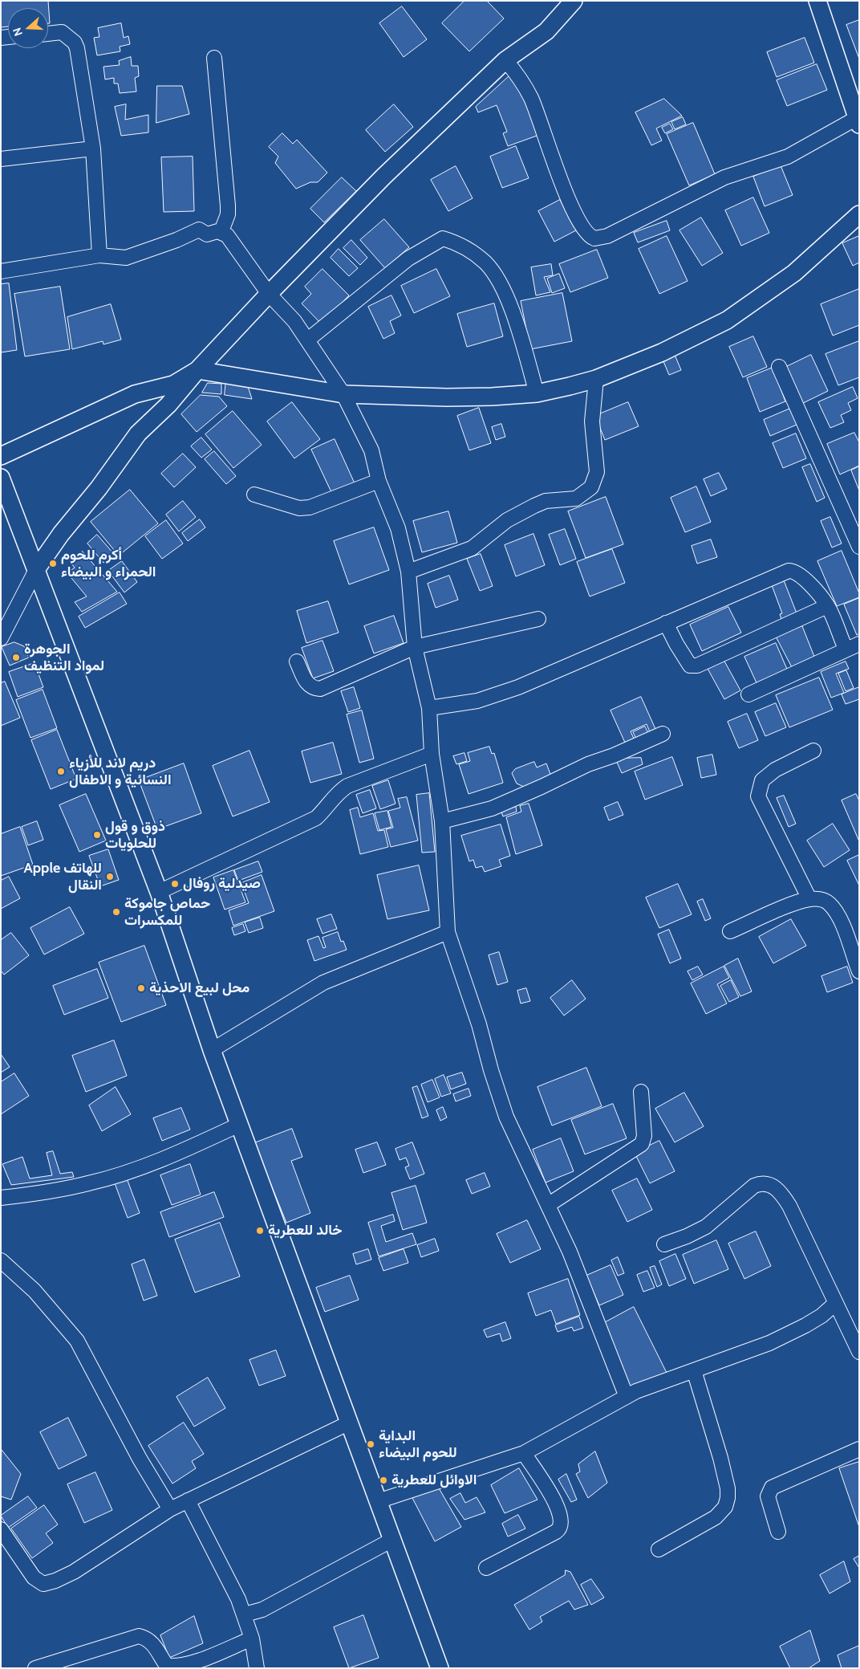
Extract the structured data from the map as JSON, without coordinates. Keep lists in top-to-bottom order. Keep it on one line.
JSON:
{"places":["أكرم للحوم الحمراء و البيضاء","الجوهرة لمواد التنظيف","دريم لاند للأزياء النسائية و الاطفال","ذوق و قول للحلويات","Apple للهاتف النقال","صيدلية روفال","حماص جاموكة للمكسرات","محل لبيع الاحذية","خالد للعطرية","البداية للحوم البيضاء","الاوائل للعطرية"],"north":"left"}
